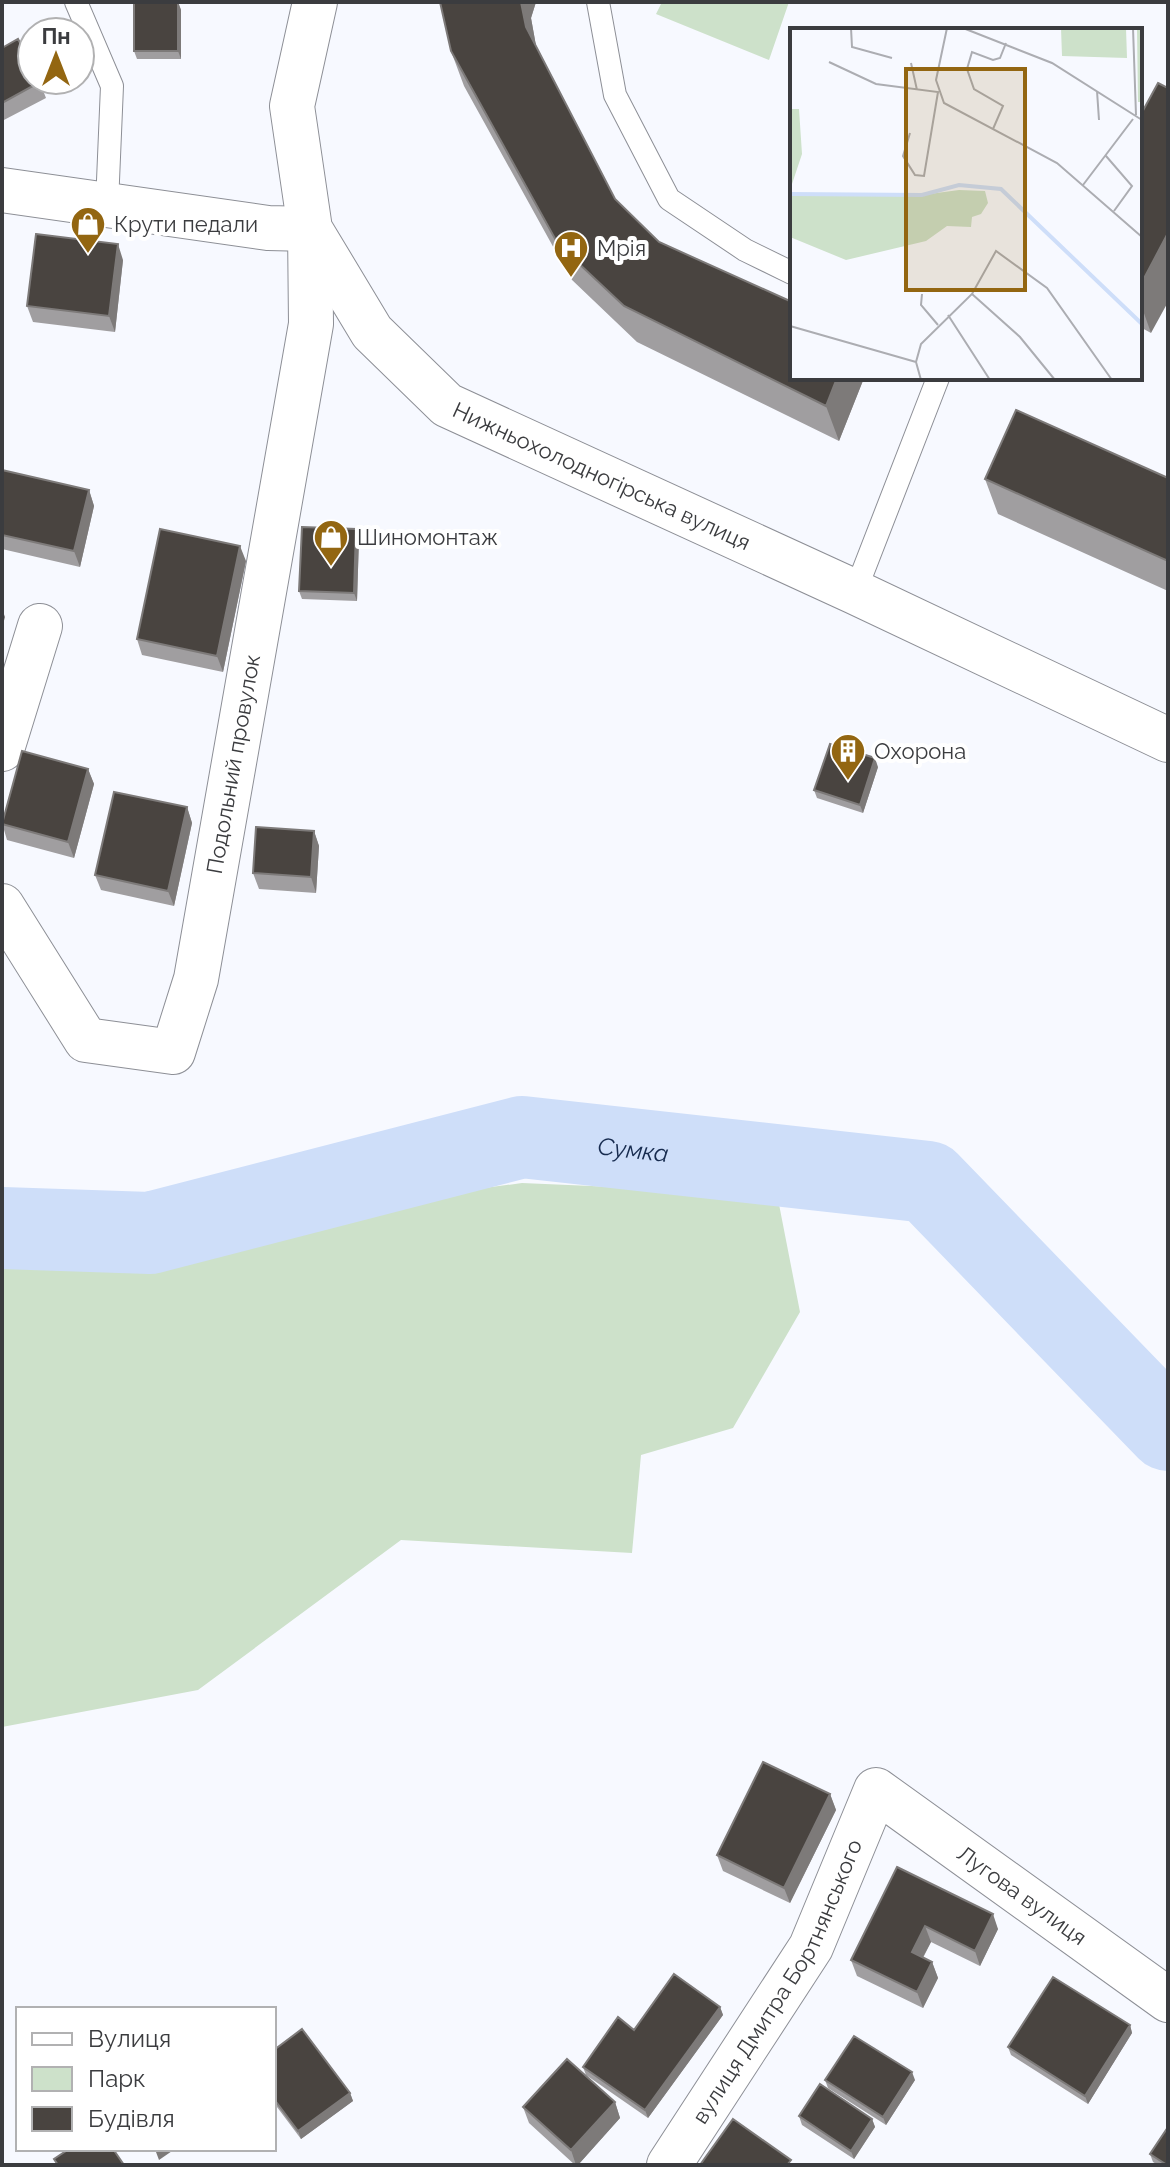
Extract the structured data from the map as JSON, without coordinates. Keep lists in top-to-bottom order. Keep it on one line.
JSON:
{"streets":{"street":["Нижньохолодногірська вулиця","Подольний провулок","Лугова вулиця","вулиця Дмитра Бортнянського"]},"crossings":[["Нижньохолодногірська вулиця","Подольний провулок"],["Лугова вулиця","вулиця Дмитра Бортнянського"]],"water":["Сумка"],"places":{"shop":["Крути педали","Шиномонтаж"],"hospital":["Мрія"],"building":["Охорона"]},"legend":["Вулиця","Парк","Будівля"],"north":"top"}
